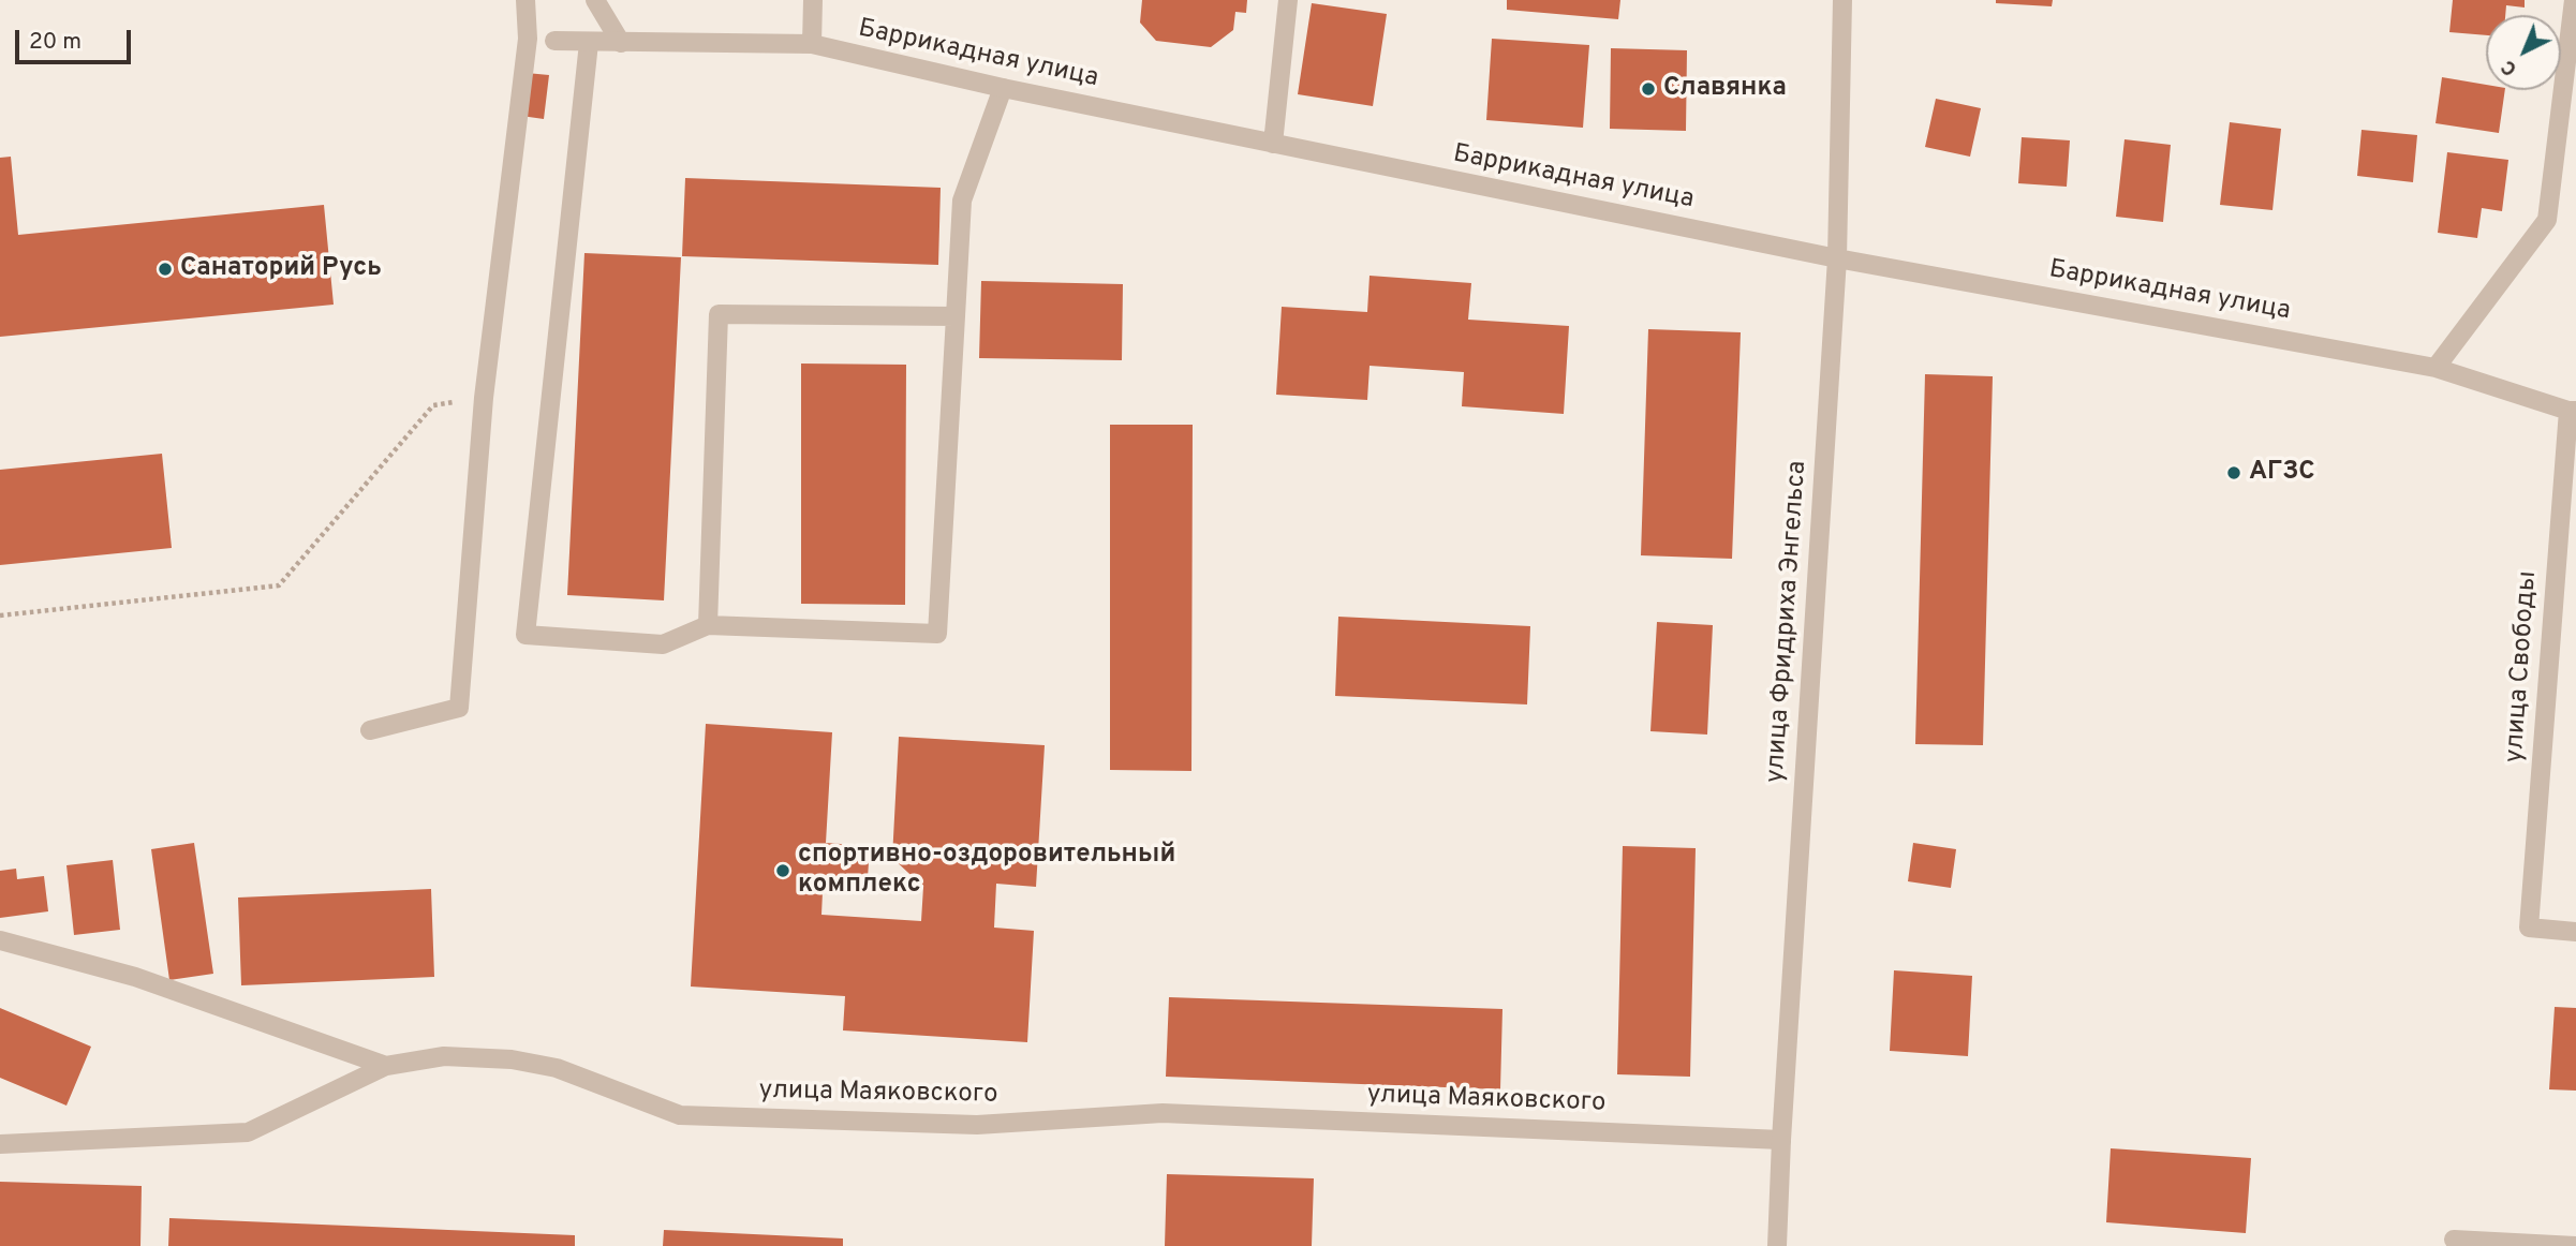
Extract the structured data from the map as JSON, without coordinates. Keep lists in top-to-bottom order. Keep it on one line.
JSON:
{"streets":{"street":["Баррикадная улица","улица Фридриха Энгельса","улица Свободы","улица Маяковского"]},"crossings":[["Баррикадная улица","улица Фридриха Энгельса"],["Баррикадная улица","улица Свободы"],["улица Фридриха Энгельса","улица Маяковского"]],"places":["Славянка","Санаторий Русь","АГЗС","спортивно-оздоровительный комплекс"],"scale_bar":"20 m","north":"bottom left"}
